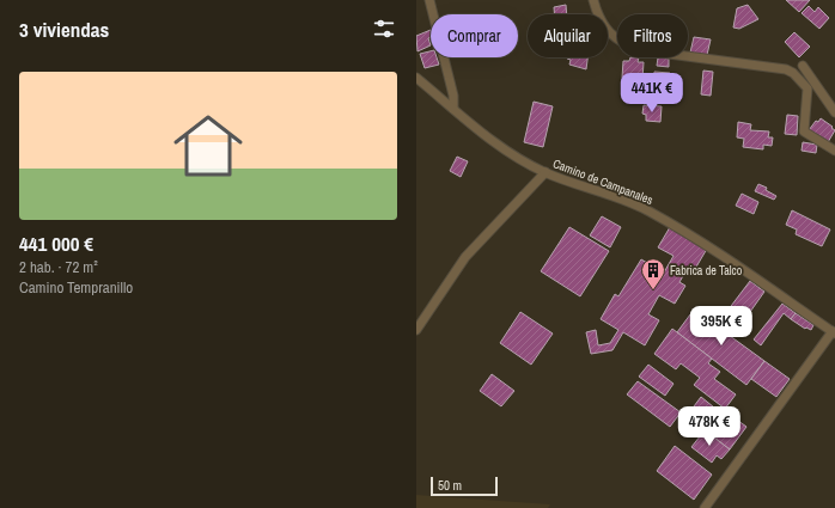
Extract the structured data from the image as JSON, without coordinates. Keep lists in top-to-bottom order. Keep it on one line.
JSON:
{"streets":{"street":["Camino de Campanales"]},"places":{"building":["Fabrica de Talco"]},"scale_bar":"50 m","page":{"heading":"3 viviendas","chip":["Comprar","Alquilar","Filtros"],"list":[{"name":"441 000 €","note":"2 hab. · 72 m² · Camino Tempranillo"}],"price":["441K €","395K €","478K €"],"scale":"50 m"}}
